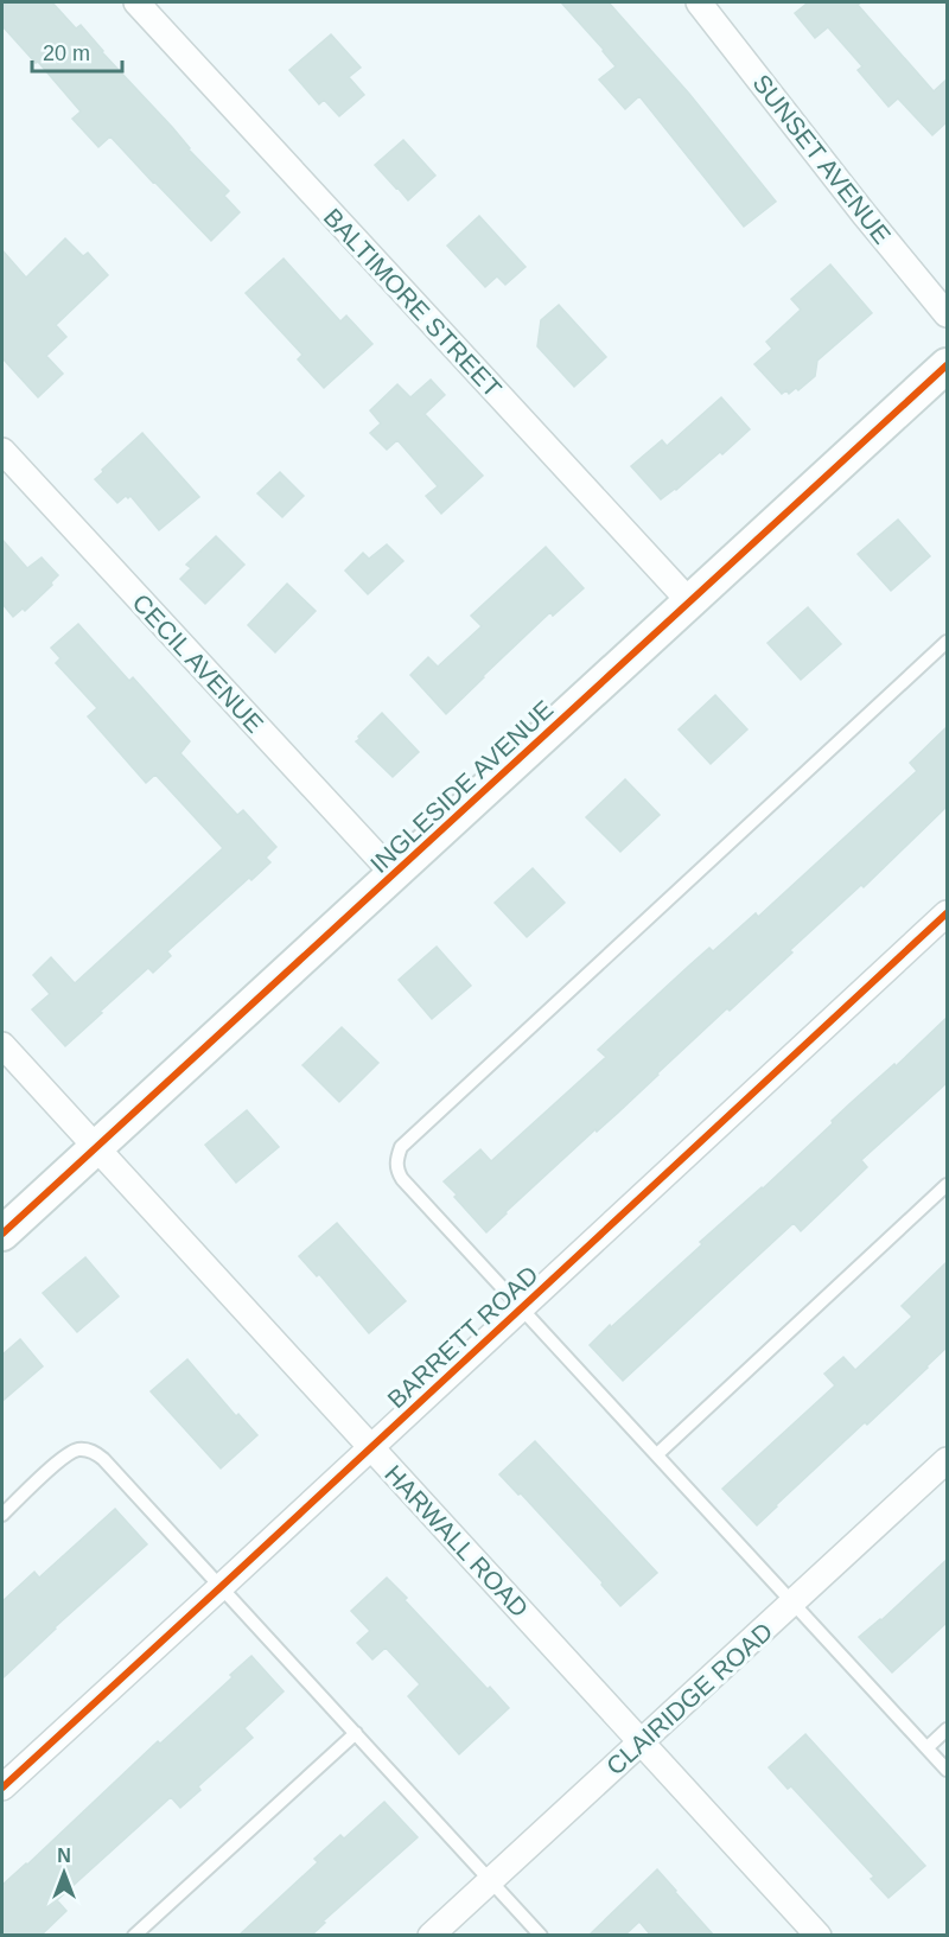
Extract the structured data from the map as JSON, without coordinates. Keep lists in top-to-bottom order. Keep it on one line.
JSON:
{"streets":{"main road":["INGLESIDE AVENUE"],"street":["SUNSET AVENUE","BALTIMORE STREET","CECIL AVENUE","BARRETT ROAD","HARWALL ROAD","CLAIRIDGE ROAD"]},"crossings":[["BALTIMORE STREET","INGLESIDE AVENUE"],["CECIL AVENUE","INGLESIDE AVENUE"],["INGLESIDE AVENUE","HARWALL ROAD"],["BARRETT ROAD","HARWALL ROAD"],["HARWALL ROAD","CLAIRIDGE ROAD"]],"scale_bar":"20 m","north":"top"}
